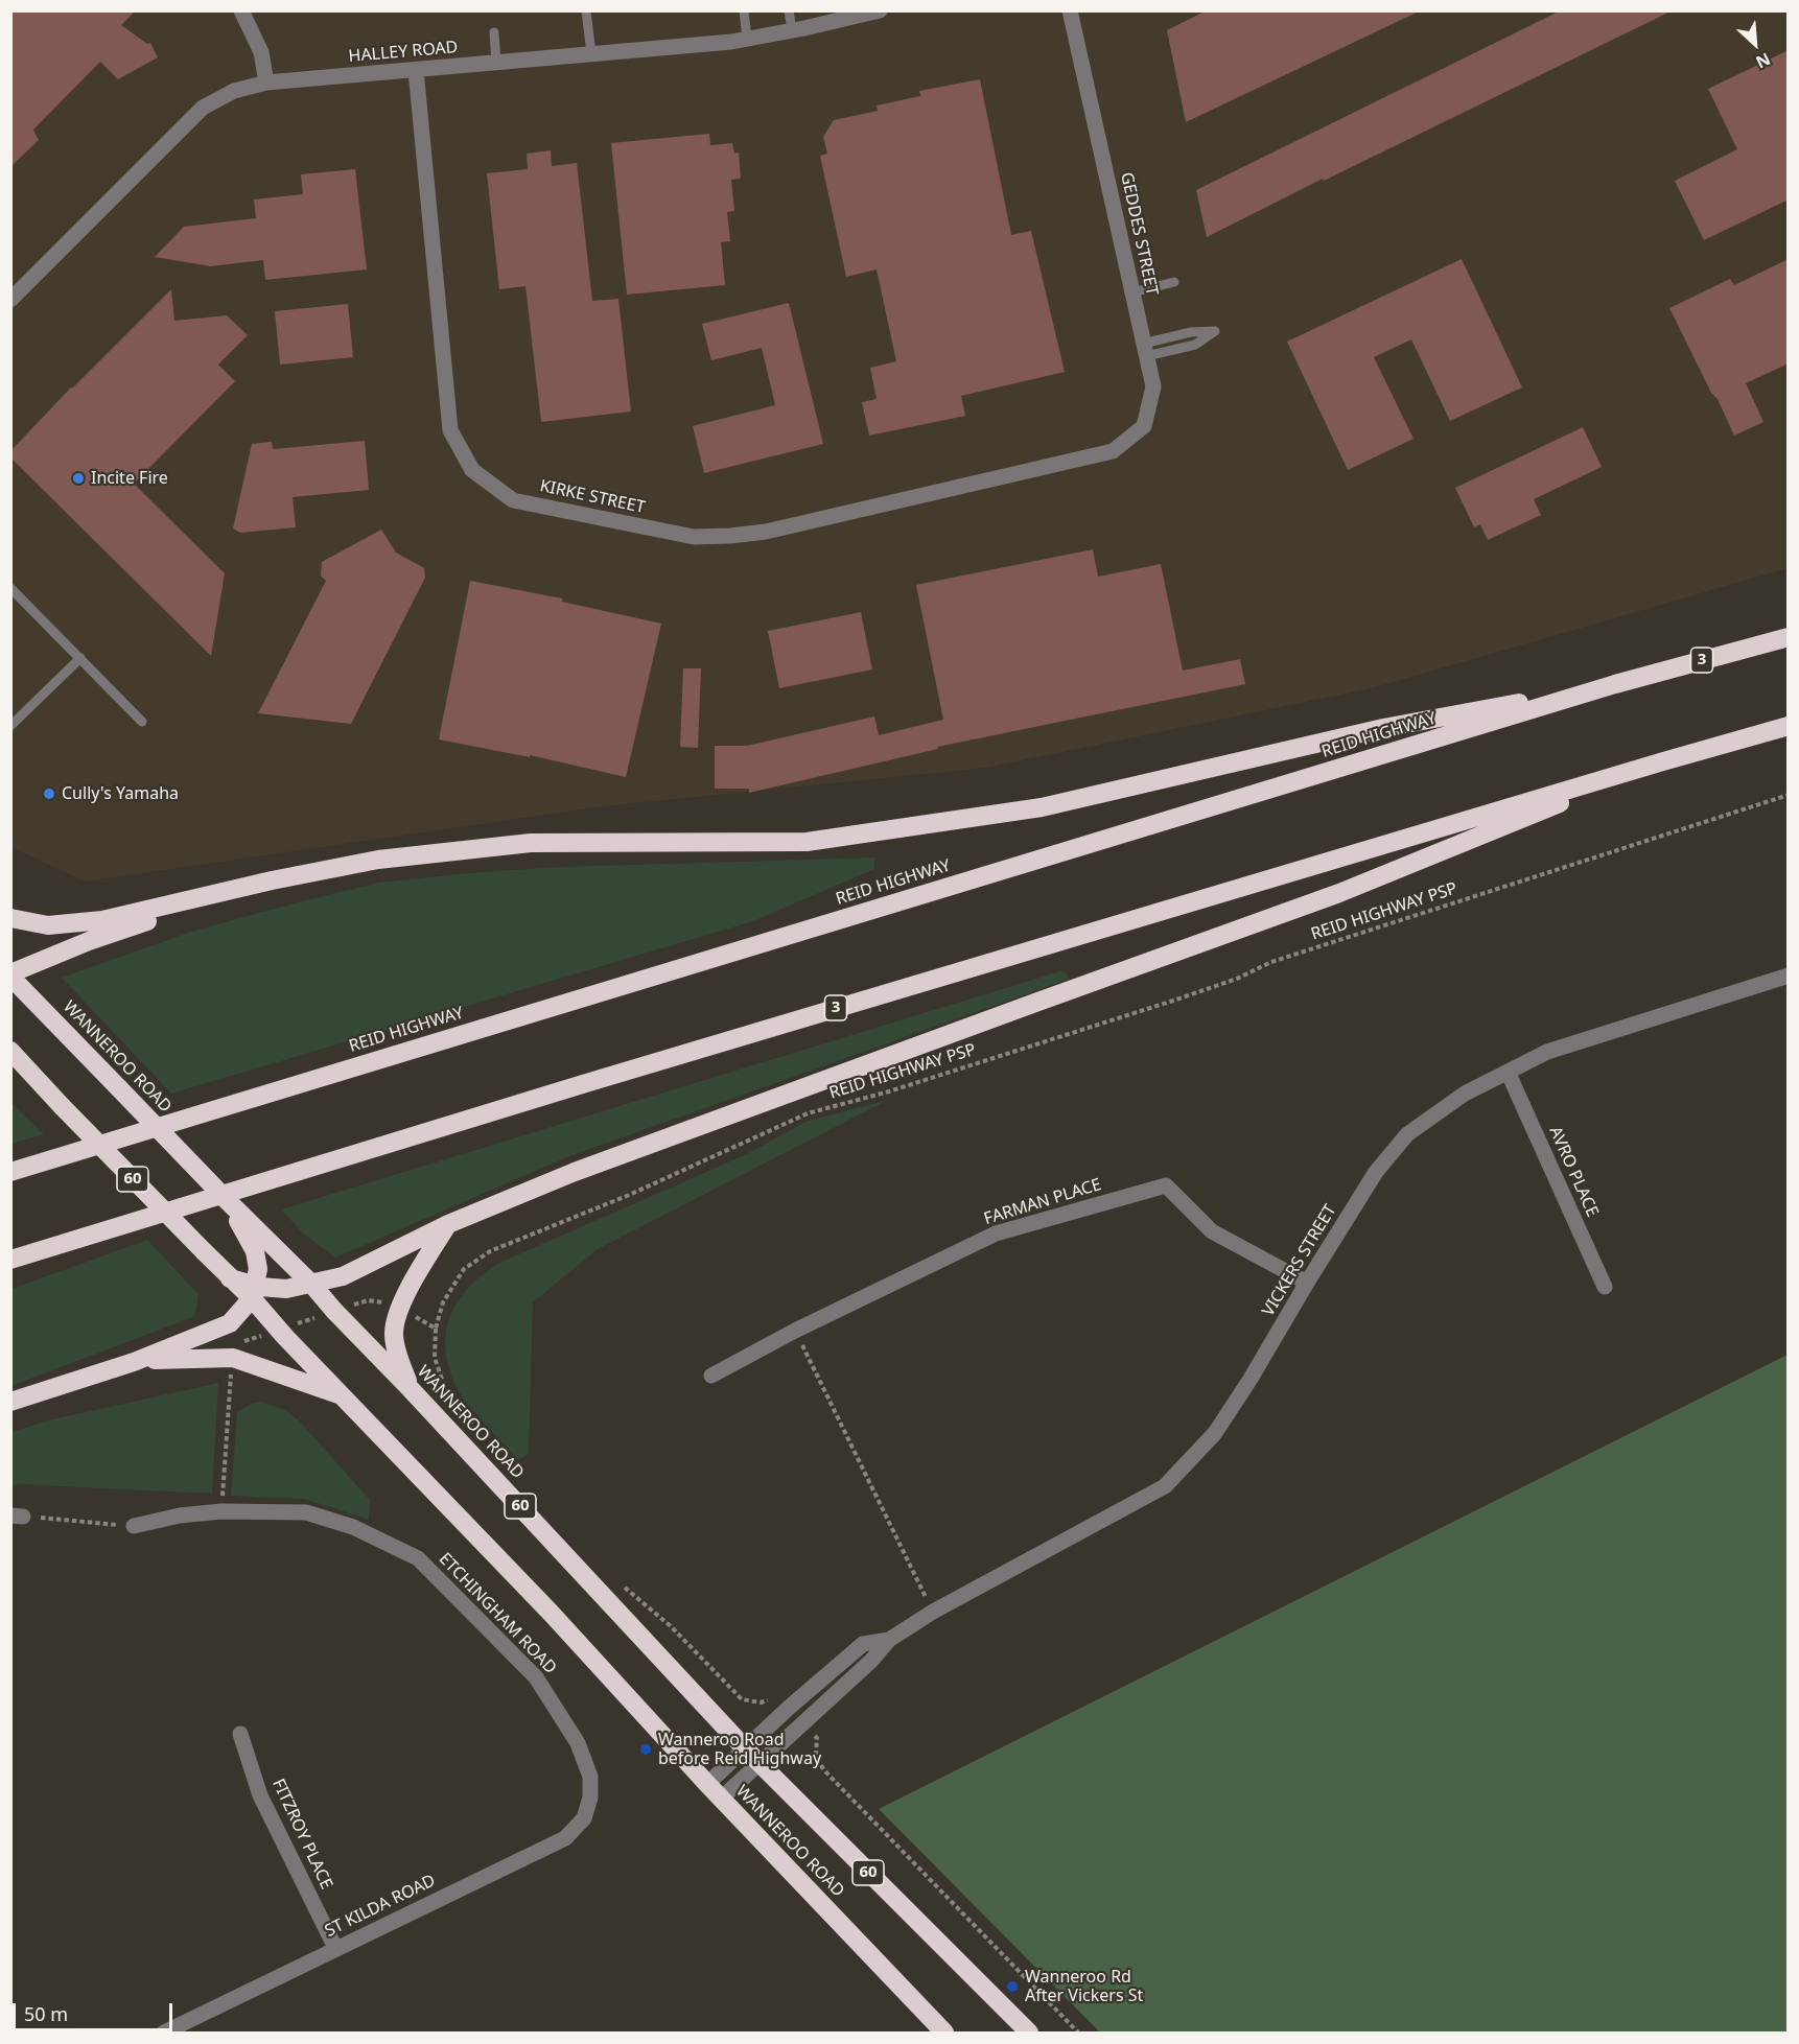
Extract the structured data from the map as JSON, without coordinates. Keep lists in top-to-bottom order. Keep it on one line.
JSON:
{"streets":{"highway":["3","REID HIGHWAY","WANNEROO ROAD","60"],"street":["HALLEY ROAD","GEDDES STREET","KIRKE STREET","AVRO PLACE","FARMAN PLACE","VICKERS STREET","ETCHINGHAM ROAD","FITZROY PLACE","ST KILDA ROAD"],"path":["REID HIGHWAY PSP"]},"crossings":[["HALLEY ROAD","KIRKE STREET"],["GEDDES STREET","KIRKE STREET"],["WANNEROO ROAD","60"],["WANNEROO ROAD","VICKERS STREET"],["AVRO PLACE","VICKERS STREET"],["FARMAN PLACE","VICKERS STREET"],["ETCHINGHAM ROAD","ST KILDA ROAD"],["FITZROY PLACE","ST KILDA ROAD"]],"places":["Incite Fire","Cully's Yamaha","Wanneroo Road before Reid Highway","Wanneroo Rd After Vickers St"],"scale_bar":"50 m","north":"bottom right"}
